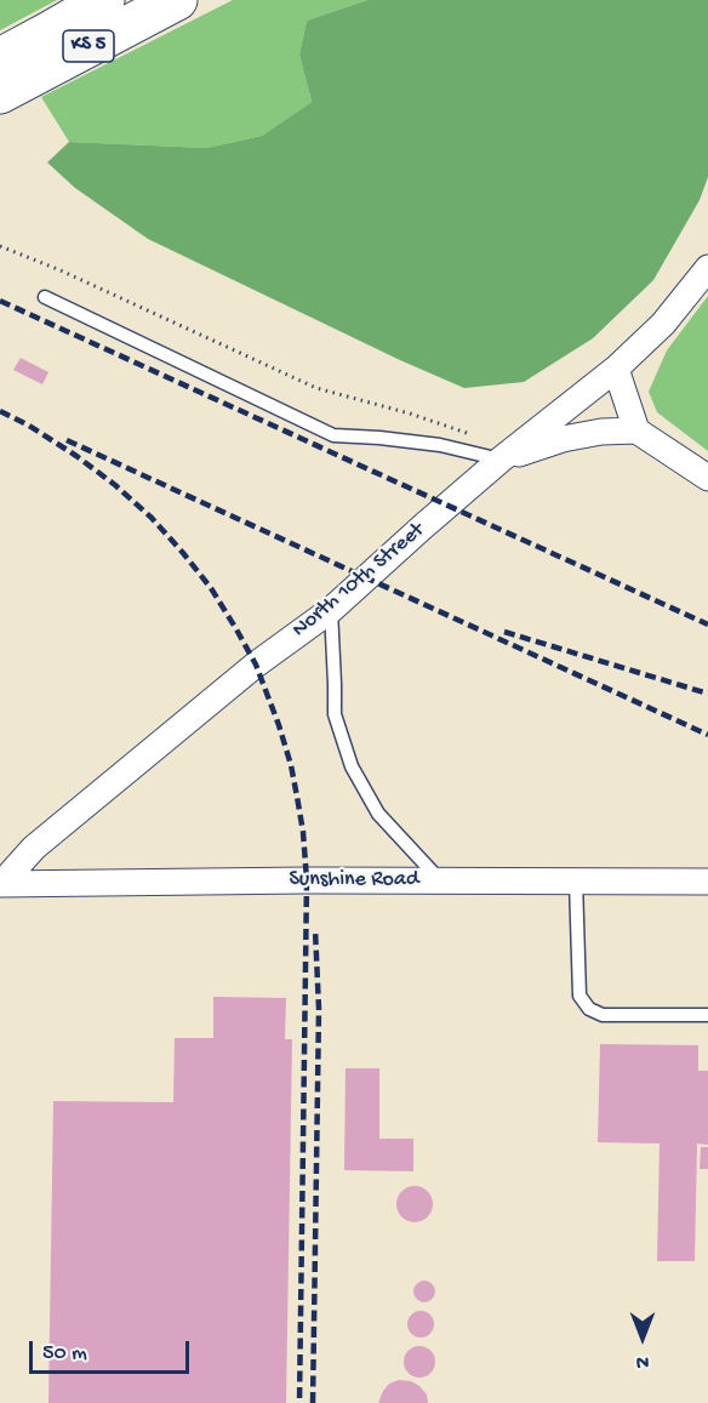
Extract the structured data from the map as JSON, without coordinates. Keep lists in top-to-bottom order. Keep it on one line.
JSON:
{"streets":{"highway":["KS 5"],"street":["North 10th Street","Sunshine Road"]},"crossings":[["North 10th Street","Sunshine Road"]],"scale_bar":"50 m","north":"bottom"}
